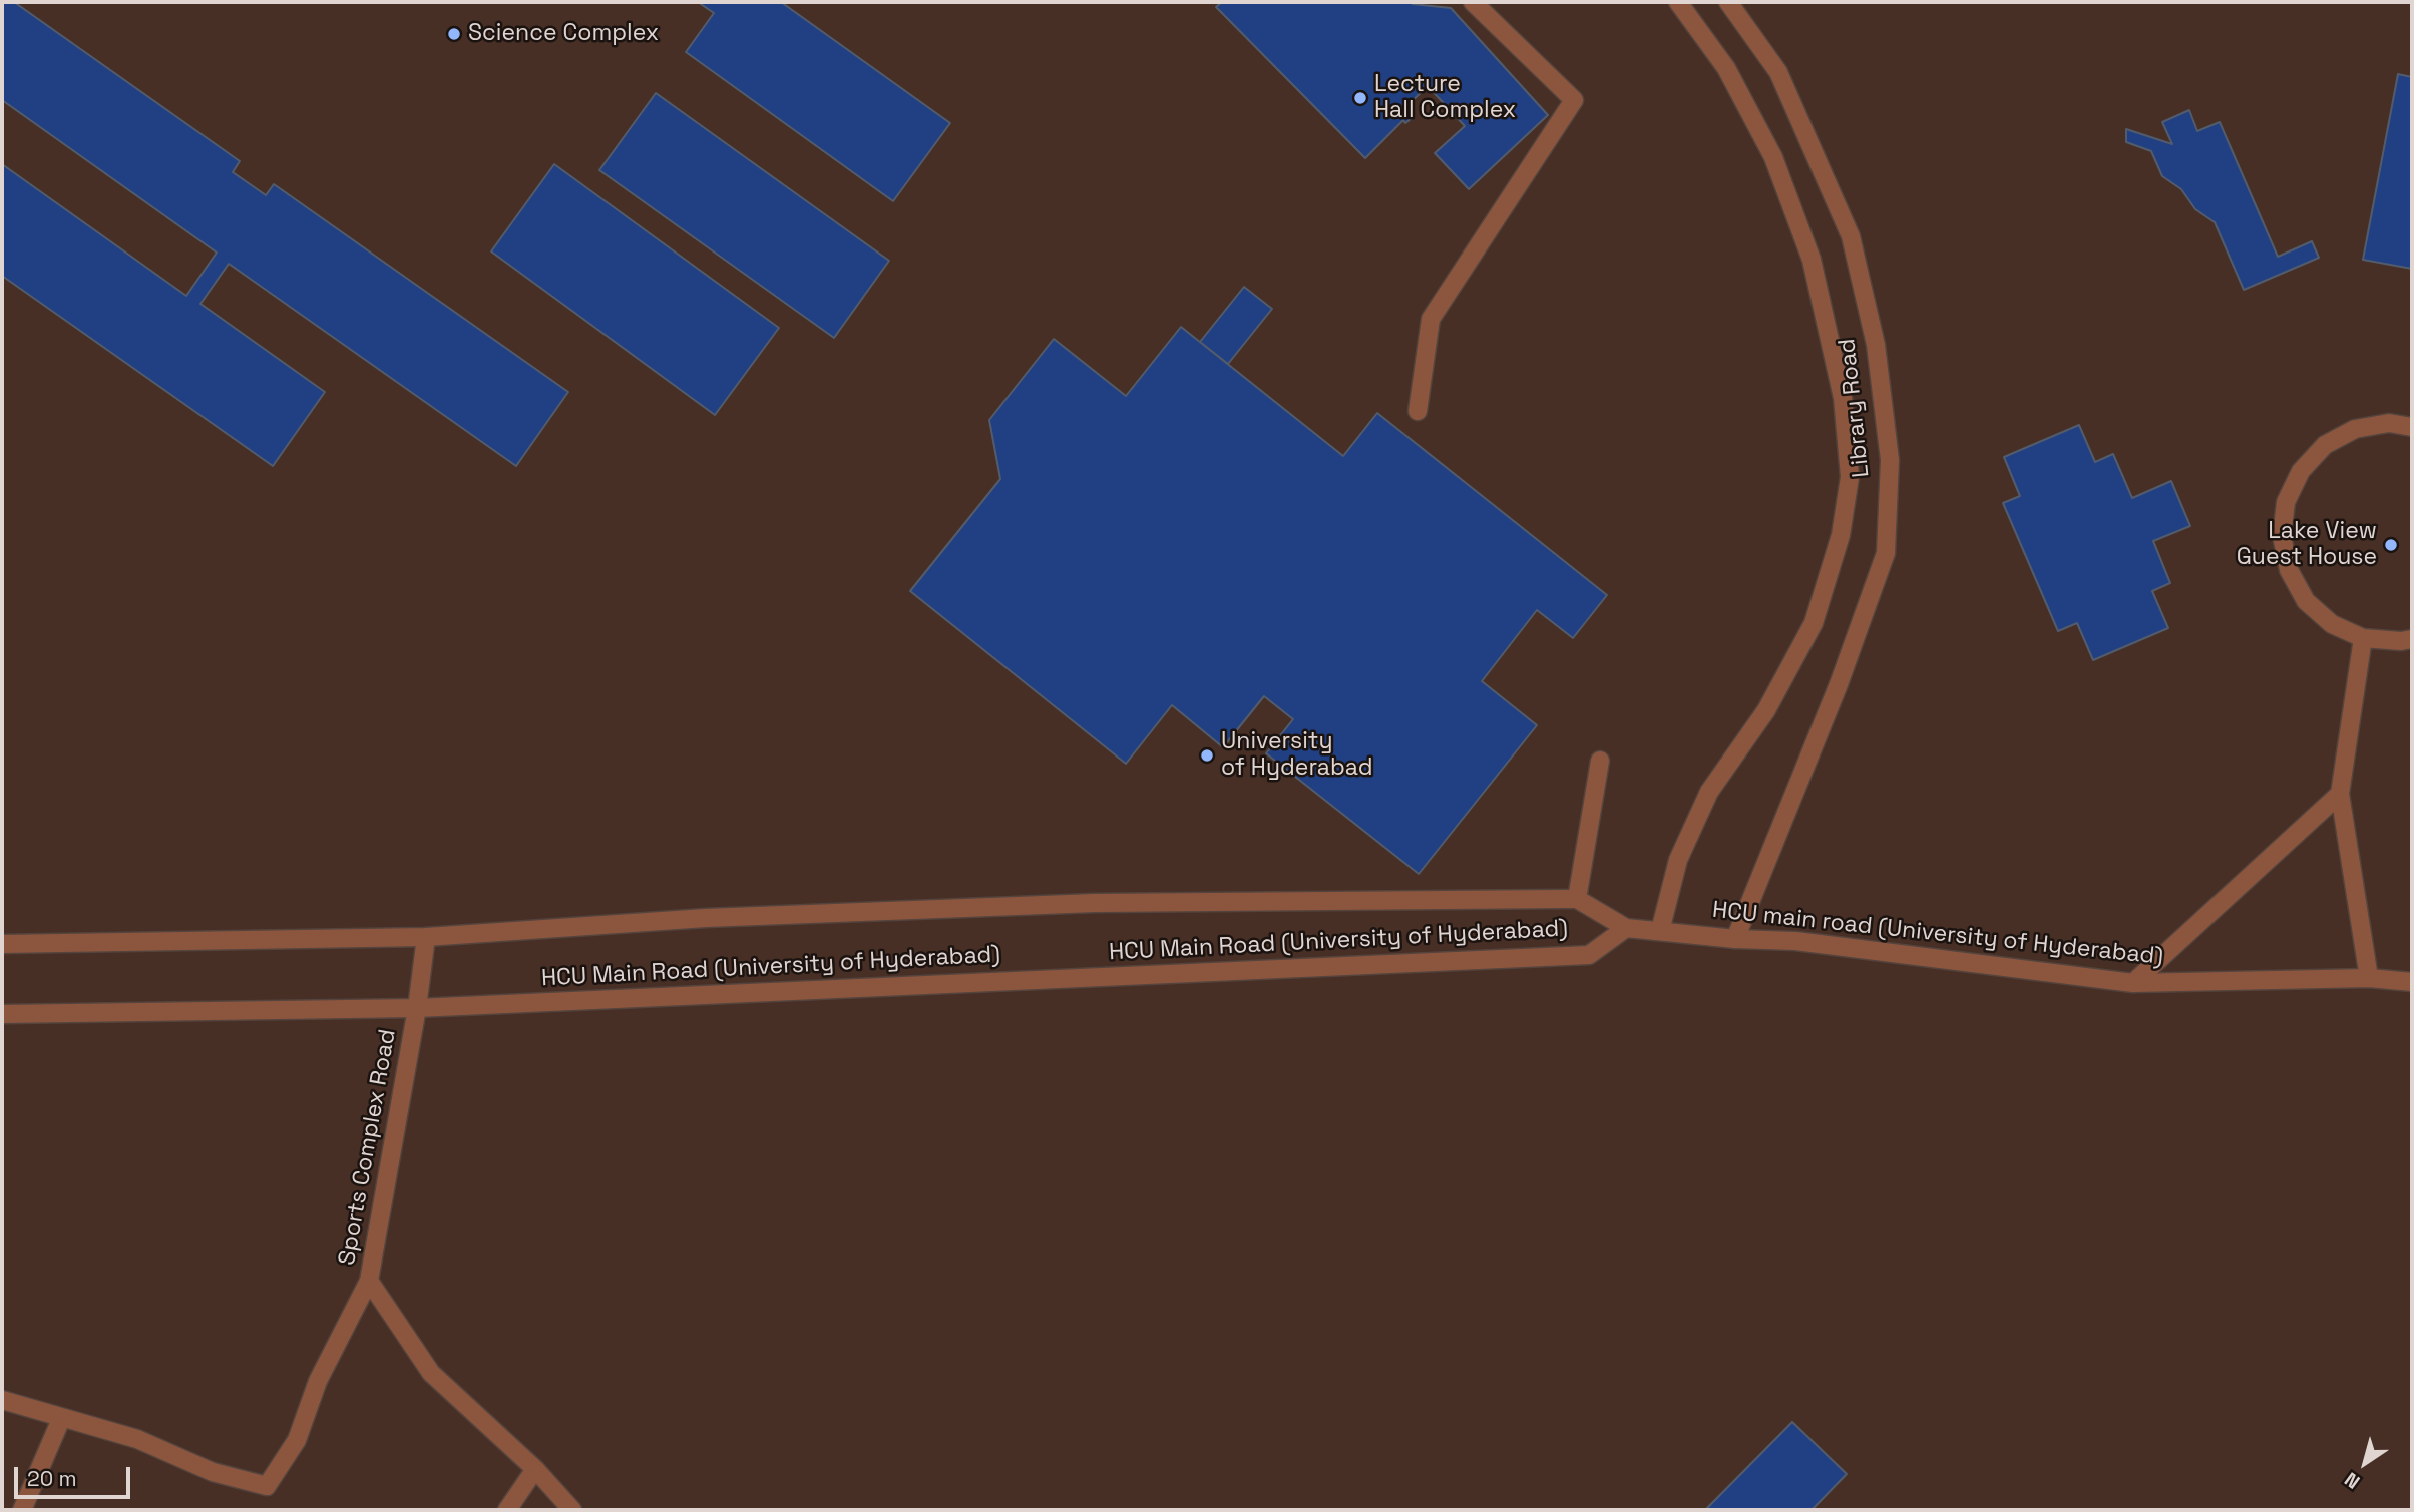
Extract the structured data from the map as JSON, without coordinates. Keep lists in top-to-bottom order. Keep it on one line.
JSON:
{"streets":{"street":["Library Road","HCU main road (University of Hyderabad)","HCU Main Road (University of Hyderabad)","Sports Complex Road"]},"crossings":[["Library Road","HCU main road (University of Hyderabad)"],["HCU main road (University of Hyderabad)","HCU Main Road (University of Hyderabad)"],["HCU Main Road (University of Hyderabad)","Sports Complex Road"]],"places":["Science Complex","Lecture Hall Complex","Lake View Guest House","University of Hyderabad"],"scale_bar":"20 m","north":"bottom left"}
